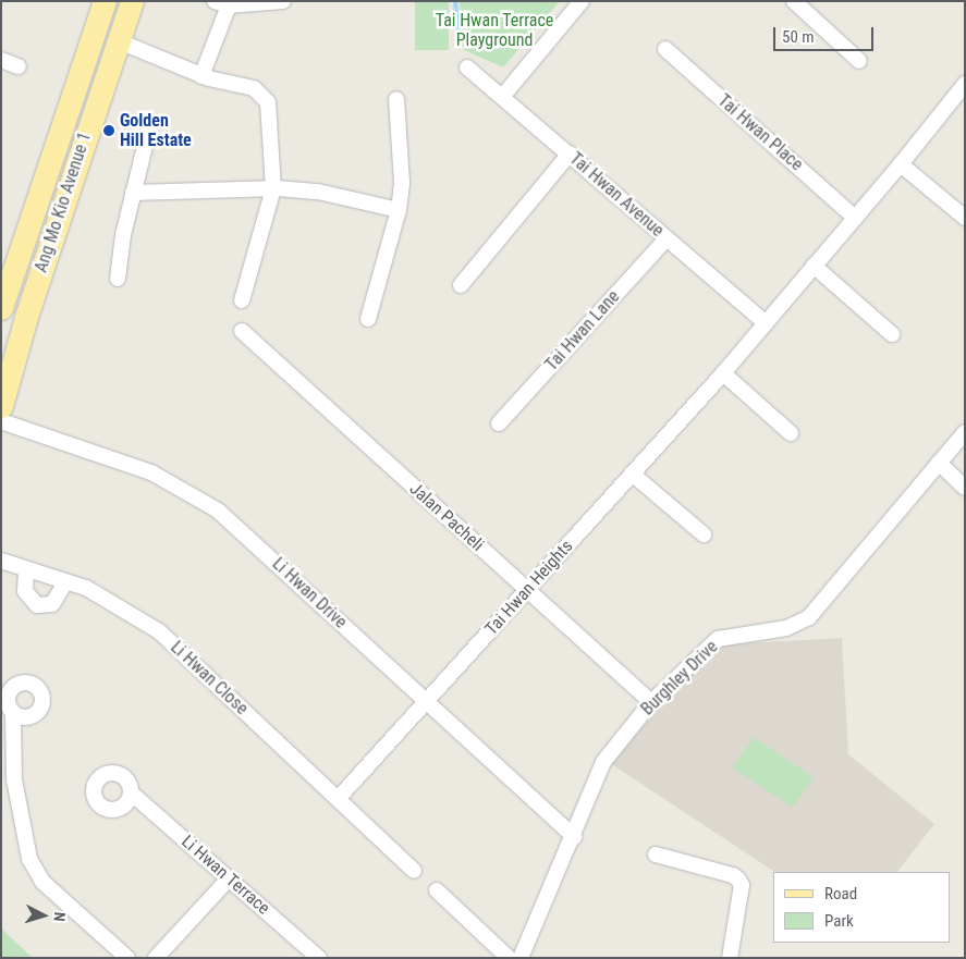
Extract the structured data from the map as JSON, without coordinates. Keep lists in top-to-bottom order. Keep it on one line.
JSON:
{"streets":{"main road":["Ang Mo Kio Avenue 1"],"street":["Tai Hwan Place","Tai Hwan Avenue","Tai Hwan Lane","Jalan Pacheli","Tai Hwan Heights","Li Hwan Drive","Li Hwan Close","Burghley Drive","Li Hwan Terrace"]},"crossings":[["Tai Hwan Place","Tai Hwan Heights"],["Tai Hwan Avenue","Tai Hwan Lane"],["Tai Hwan Avenue","Tai Hwan Heights"],["Jalan Pacheli","Tai Hwan Heights"],["Jalan Pacheli","Burghley Drive"],["Tai Hwan Heights","Li Hwan Drive"],["Li Hwan Drive","Burghley Drive"]],"parks":["Tai Hwan Terrace Playground"],"places":["Golden Hill Estate"],"legend":["Road","Park"],"scale_bar":"50 m","north":"right"}
